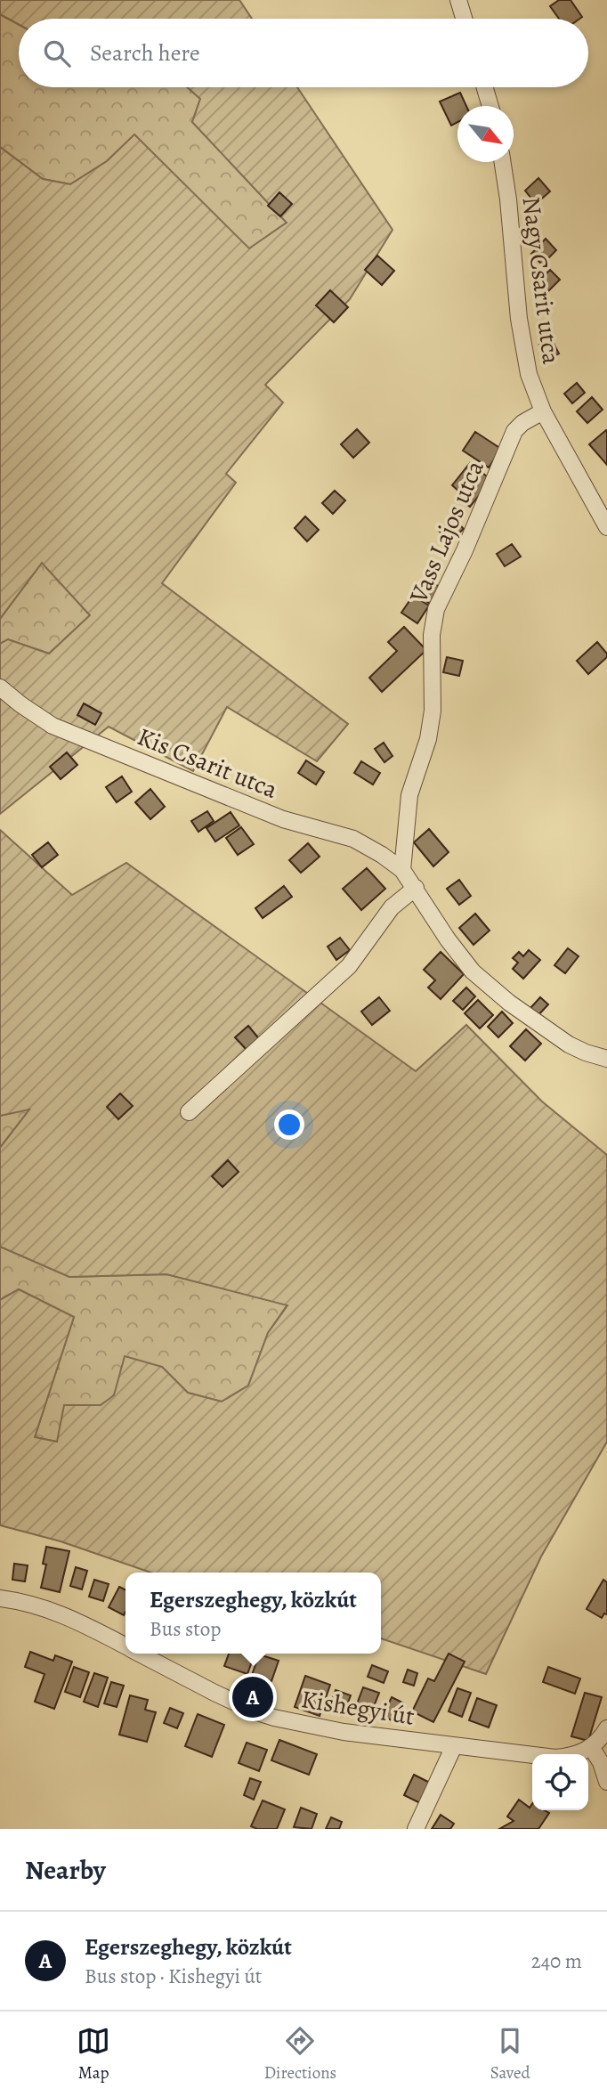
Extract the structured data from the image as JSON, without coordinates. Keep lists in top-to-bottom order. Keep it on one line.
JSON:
{"streets":{"street":["Nagy Csarit utca","Vass Lajos utca","Kis Csarit utca","Kishegyi út"]},"crossings":[["Nagy Csarit utca","Vass Lajos utca"],["Vass Lajos utca","Kis Csarit utca"]],"north":"bottom right","page":{"search":"Search here","popup":["Egerszeghegy, közkút","Bus stop"],"pins":"A","heading":"Nearby","list":[{"mark":"A","name":"Egerszeghegy, közkút","note":"Bus stop · Kishegyi út","value":"240 m"}],"nav":["Map","Directions","Saved"]}}
